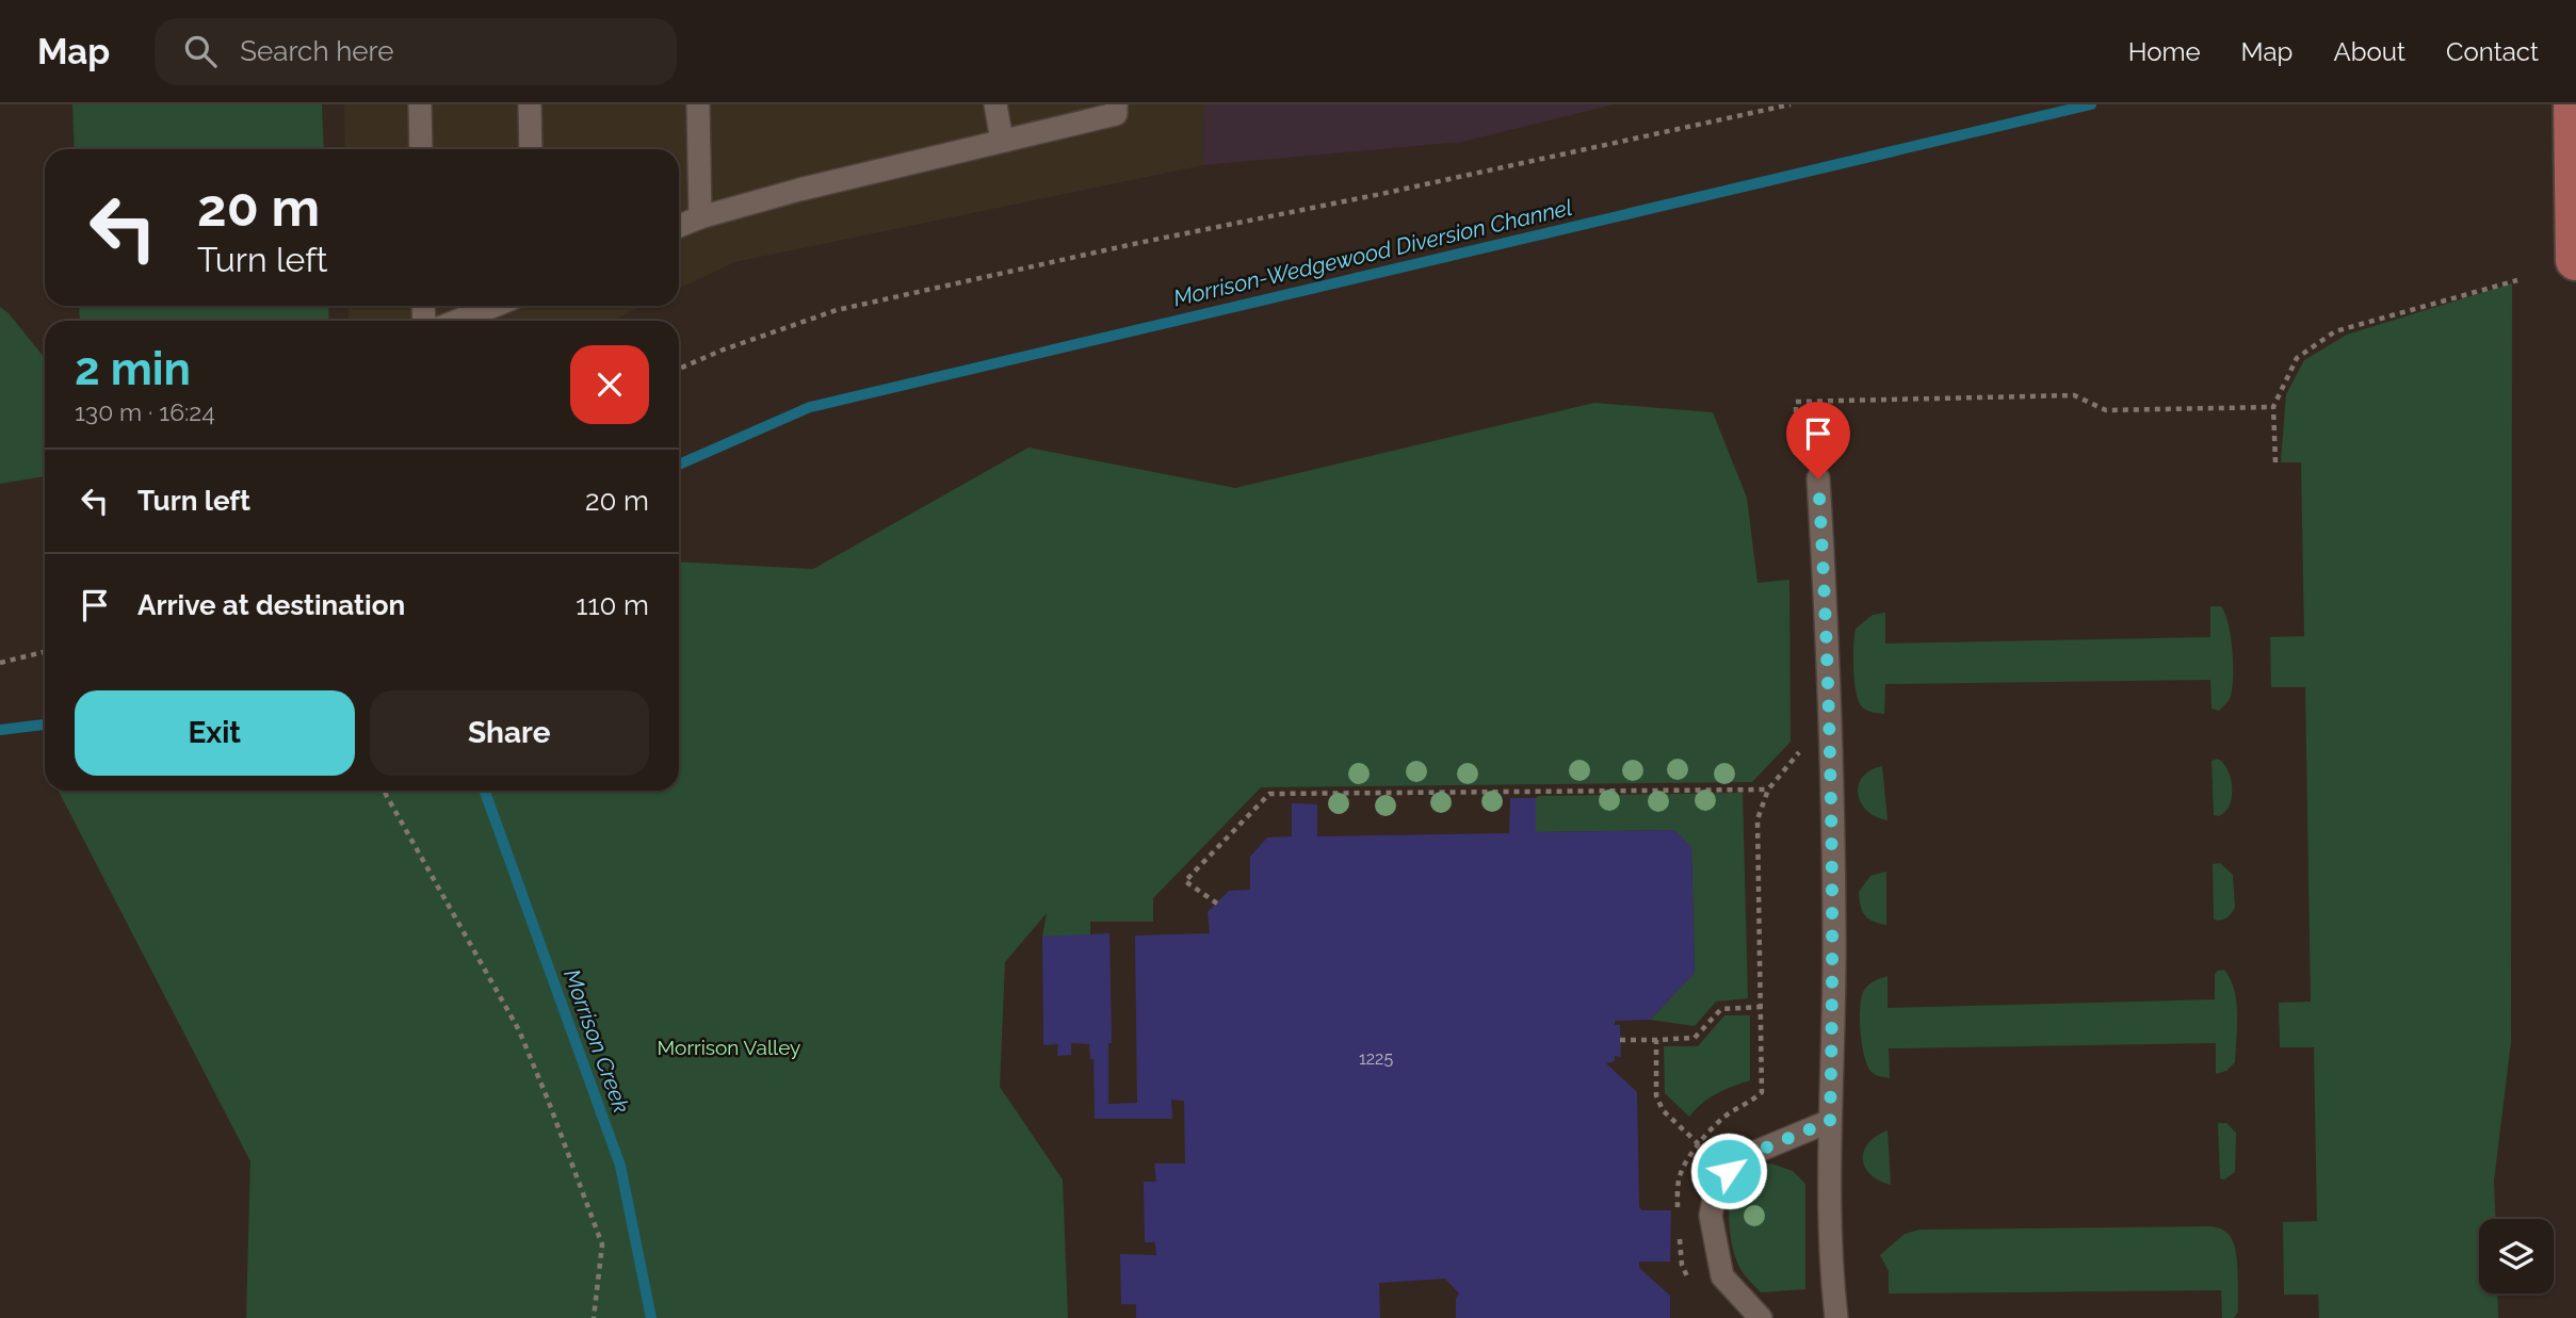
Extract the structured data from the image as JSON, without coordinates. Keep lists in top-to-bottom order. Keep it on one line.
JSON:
{"water":["Morrison-Wedgewood Diversion Channel","Morrison Creek"],"parks":["Morrison Valley"],"house_numbers":["1225"],"page":{"header":"Map","search":"Search here","nav":["Home","Map","About","Contact"],"turn":["20 m","Turn left"],"heading":["2 min","130 m · 16:24"],"list":[{"name":"Turn left","value":"20 m"},{"name":"Arrive at destination","value":"110 m"}],"buttons":["Exit","Share"]}}
